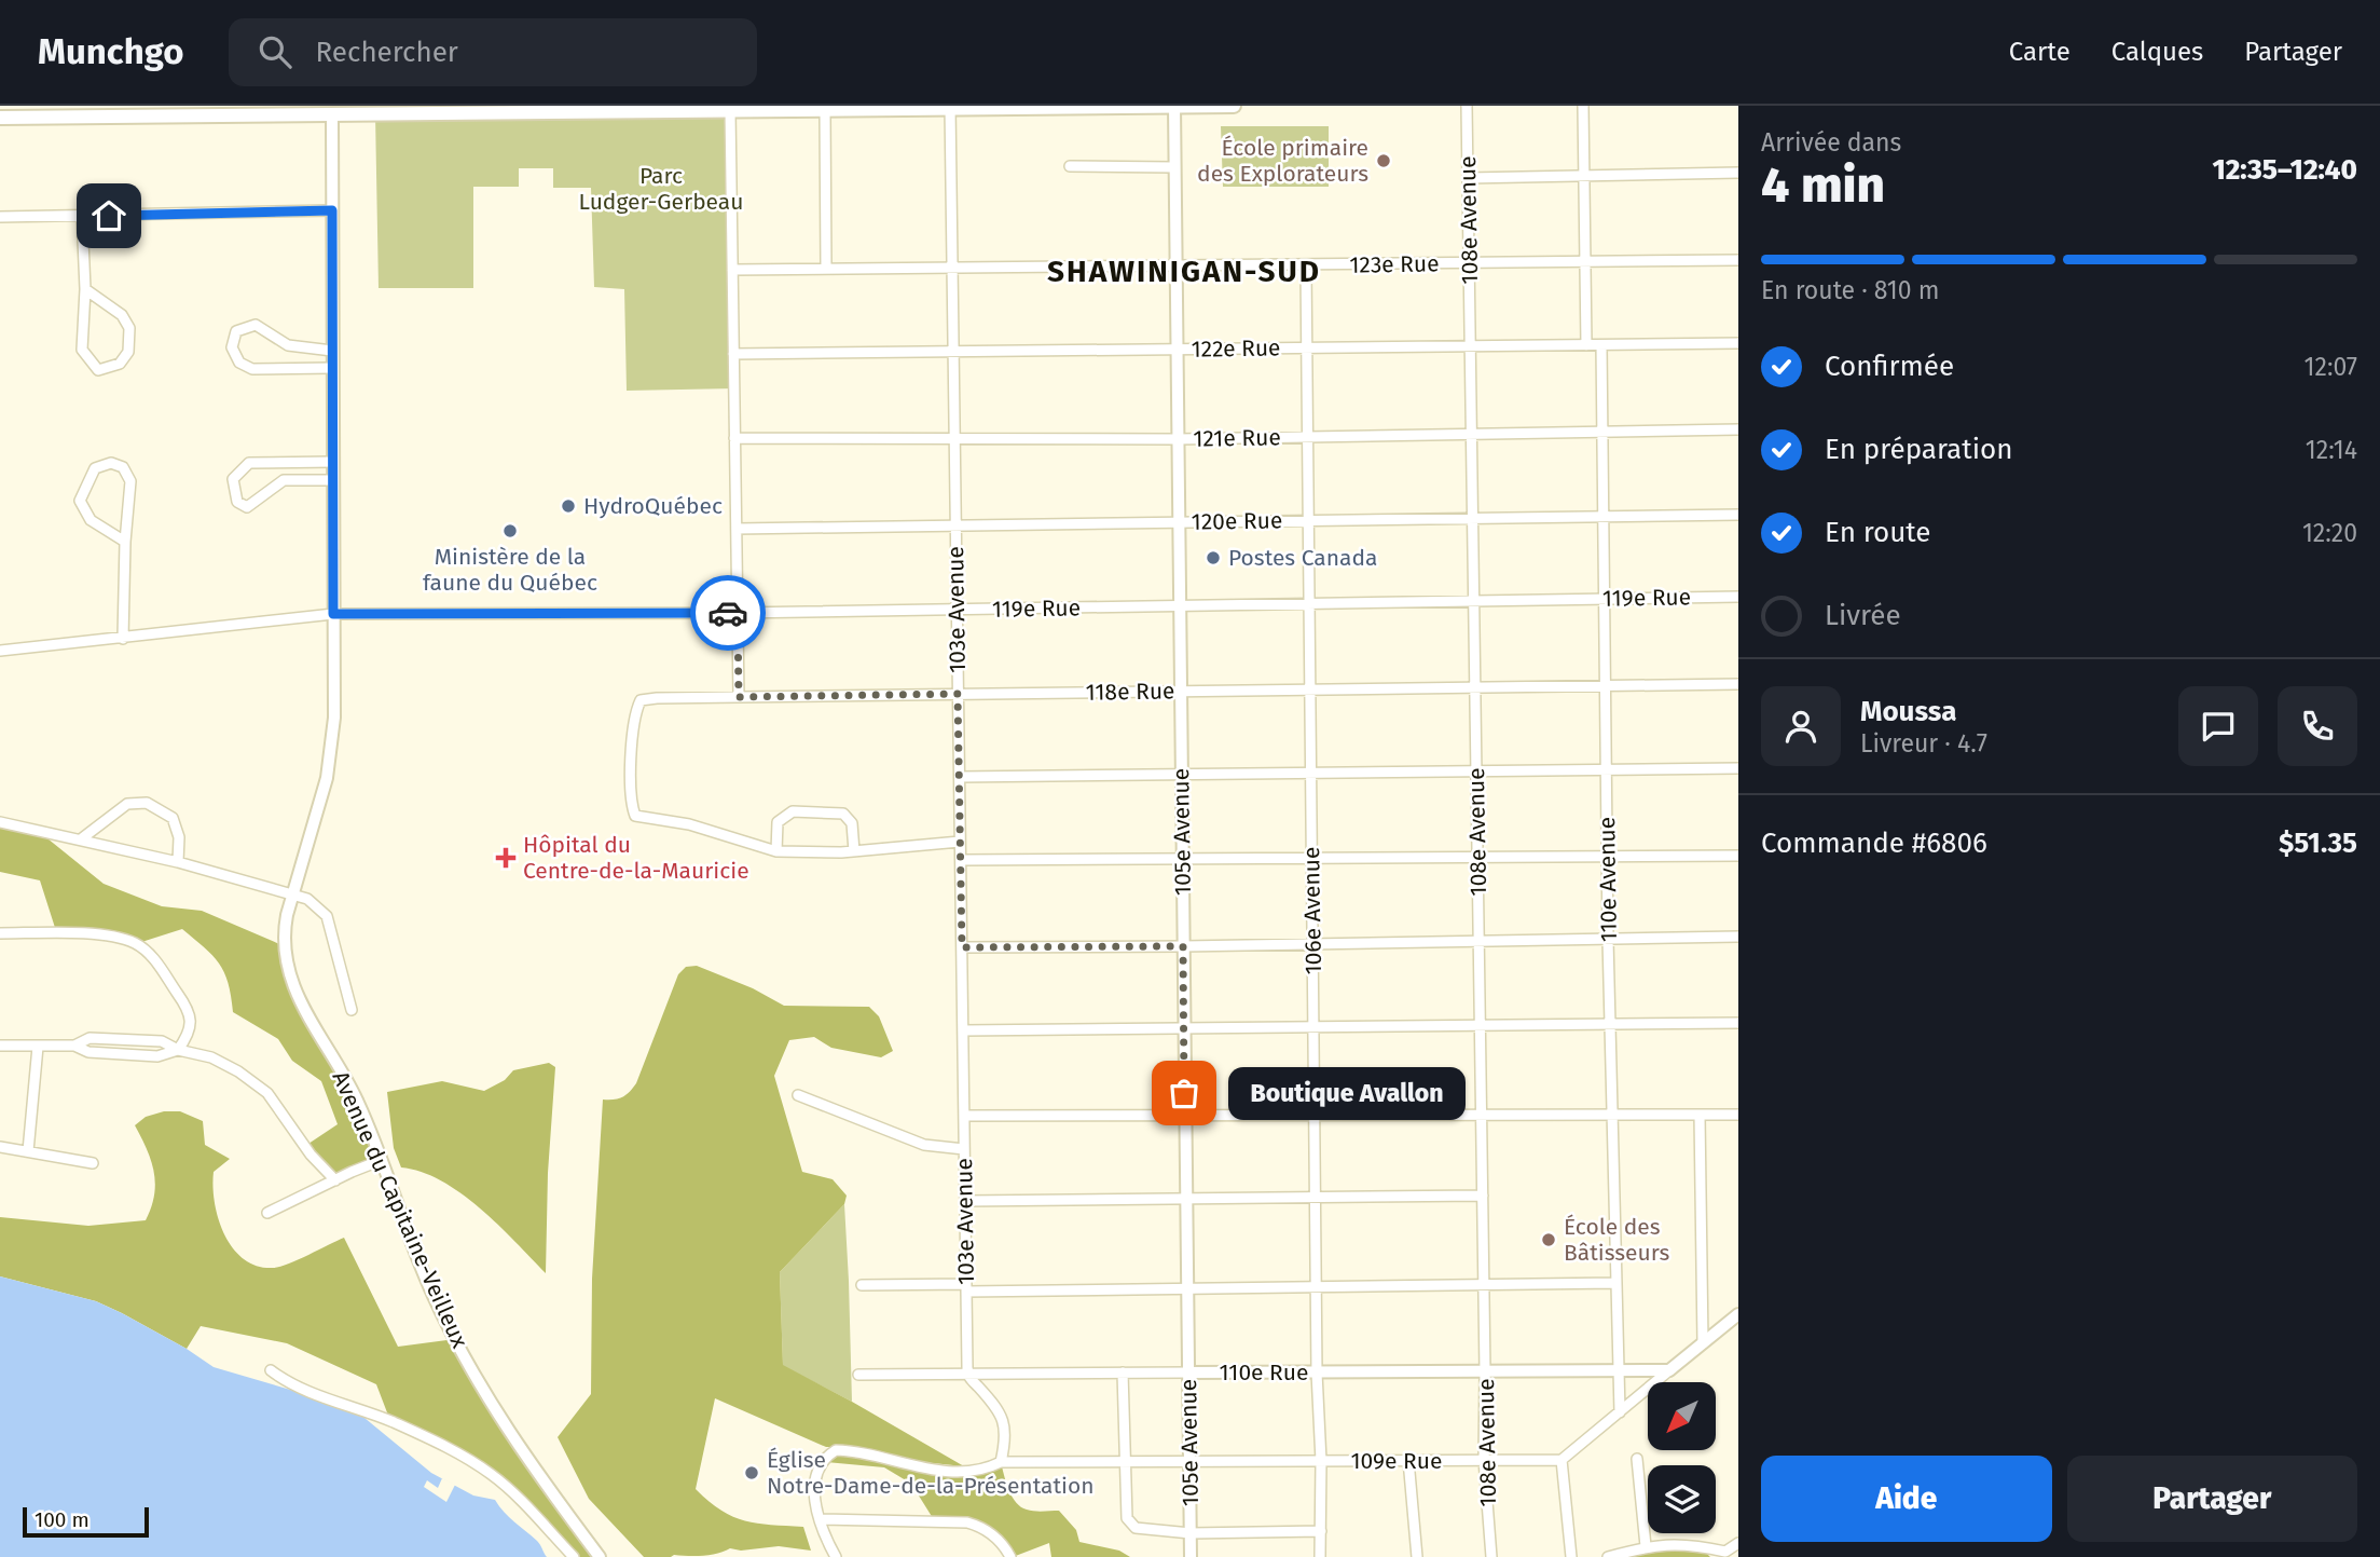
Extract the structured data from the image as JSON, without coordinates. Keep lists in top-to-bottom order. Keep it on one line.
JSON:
{"streets":{"street":["108e Avenue","123e Rue","122e Rue","121e Rue","120e Rue","119e Rue","103e Avenue","118e Rue","105e Avenue","110e Avenue","106e Avenue","Avenue du Capitaine-Veilleux","110e Rue","109e Rue"]},"crossings":[["108e Avenue","123e Rue"],["108e Avenue","122e Rue"],["108e Avenue","121e Rue"],["108e Avenue","120e Rue"],["108e Avenue","119e Rue"],["108e Avenue","118e Rue"],["108e Avenue","110e Rue"],["108e Avenue","109e Rue"],["123e Rue","103e Avenue"],["123e Rue","105e Avenue"],["123e Rue","106e Avenue"],["122e Rue","103e Avenue"],["122e Rue","105e Avenue"],["122e Rue","110e Avenue"],["122e Rue","106e Avenue"],["121e Rue","103e Avenue"],["121e Rue","105e Avenue"],["121e Rue","110e Avenue"],["121e Rue","106e Avenue"],["120e Rue","103e Avenue"],["120e Rue","105e Avenue"],["120e Rue","110e Avenue"],["120e Rue","106e Avenue"],["119e Rue","103e Avenue"],["119e Rue","105e Avenue"],["119e Rue","110e Avenue"],["119e Rue","106e Avenue"],["119e Rue","Avenue du Capitaine-Veilleux"],["103e Avenue","118e Rue"],["103e Avenue","110e Rue"],["118e Rue","105e Avenue"],["118e Rue","110e Avenue"],["118e Rue","106e Avenue"],["105e Avenue","110e Rue"],["105e Avenue","109e Rue"],["110e Avenue","110e Rue"],["106e Avenue","110e Rue"],["106e Avenue","109e Rue"]],"districts":["SHAWINIGAN-SUD"],"parks":["Parc Ludger-Gerbeau"],"places":{"other":["École primaire des Explorateurs","HydroQuébec","Ministère de la faune du Québec","Postes Canada","Boutique Avallon","École des Bâtisseurs","Église Notre-Dame-de-la-Présentation"],"health":["Hôpital du Centre-de-la-Mauricie"]},"scale_bar":"100 m","north":"bottom left","page":{"header":"Munchgo","search":"Rechercher","nav":["Carte","Calques","Partager"],"heading":["4 min","Arrivée dans","12:35–12:40"],"panel":["Moussa","Livreur · 4.7","Commande #6806","$51.35"],"bar":"En route · 810 m","list":[["Confirmée","12:07"],["En préparation","12:14"],["En route","12:20"],"Livrée"],"bubble":"Boutique Avallon","buttons":["Aide","Partager"],"scale":"100 m"}}
